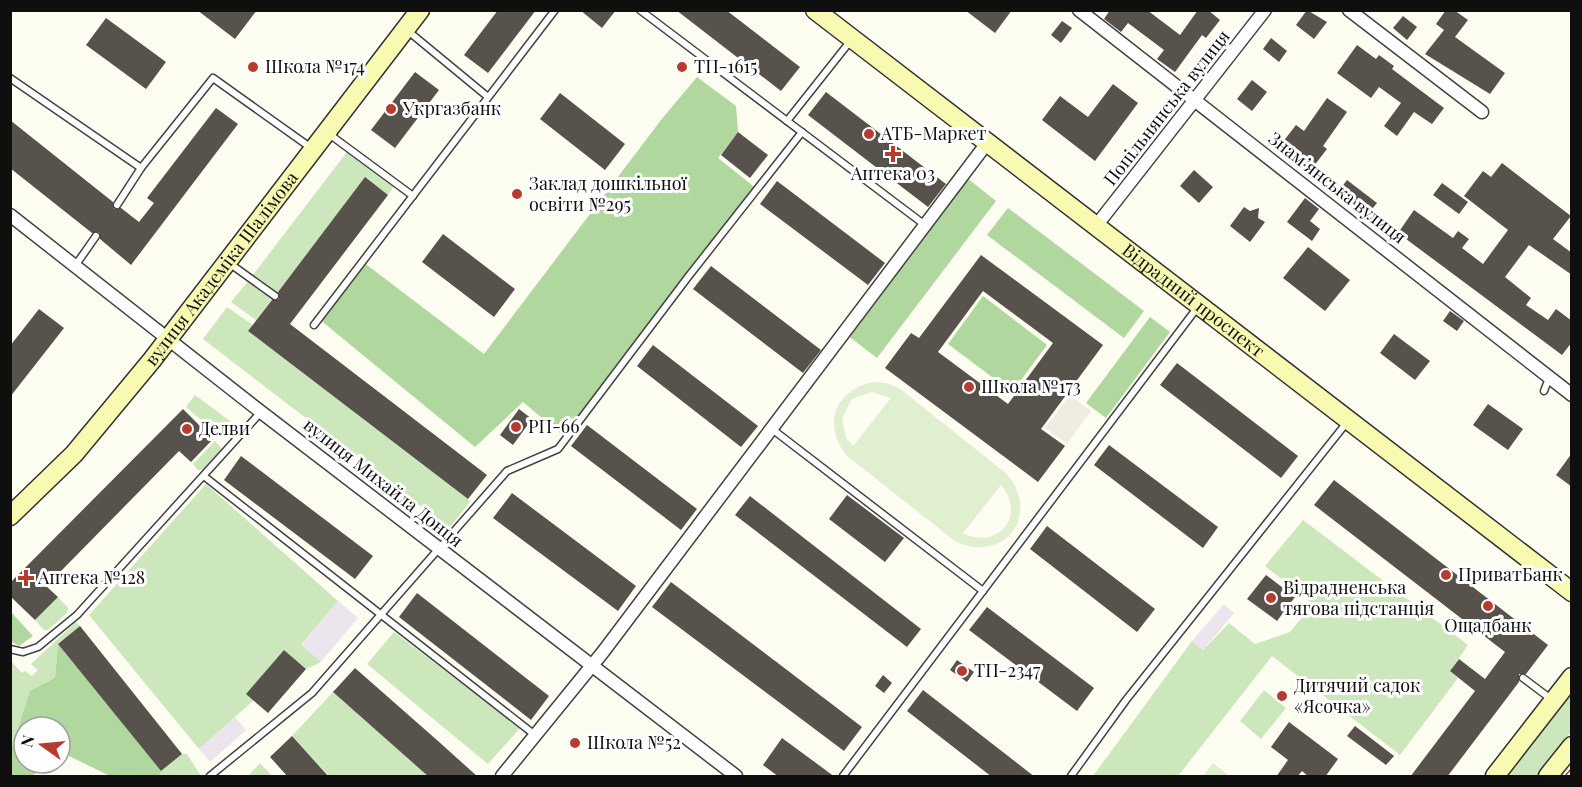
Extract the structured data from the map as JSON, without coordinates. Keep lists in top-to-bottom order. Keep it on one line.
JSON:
{"streets":{"street":["Попільнянська вулиця","Знамʼянська вулиця","вулиця Академіка Шалімова","Відрадний проспект","вулиця Михайла Донця"]},"crossings":[["Попільнянська вулиця","Знамʼянська вулиця"],["Попільнянська вулиця","Відрадний проспект"],["вулиця Академіка Шалімова","вулиця Михайла Донця"]],"places":{"other":["Школа №174","ТП-1615","Укргазбанк","АТБ-Маркет","Заклад дошкільної освіти №295","Школа №173","РП-66","Делви","ПриватБанк","Відрадненська тягова підстанція","Ощадбанк","ТП-2347","Дитячий садок «Ясочка»","Школа №52"],"health":["Аптека 03","Аптека №128"]},"north":"left"}
